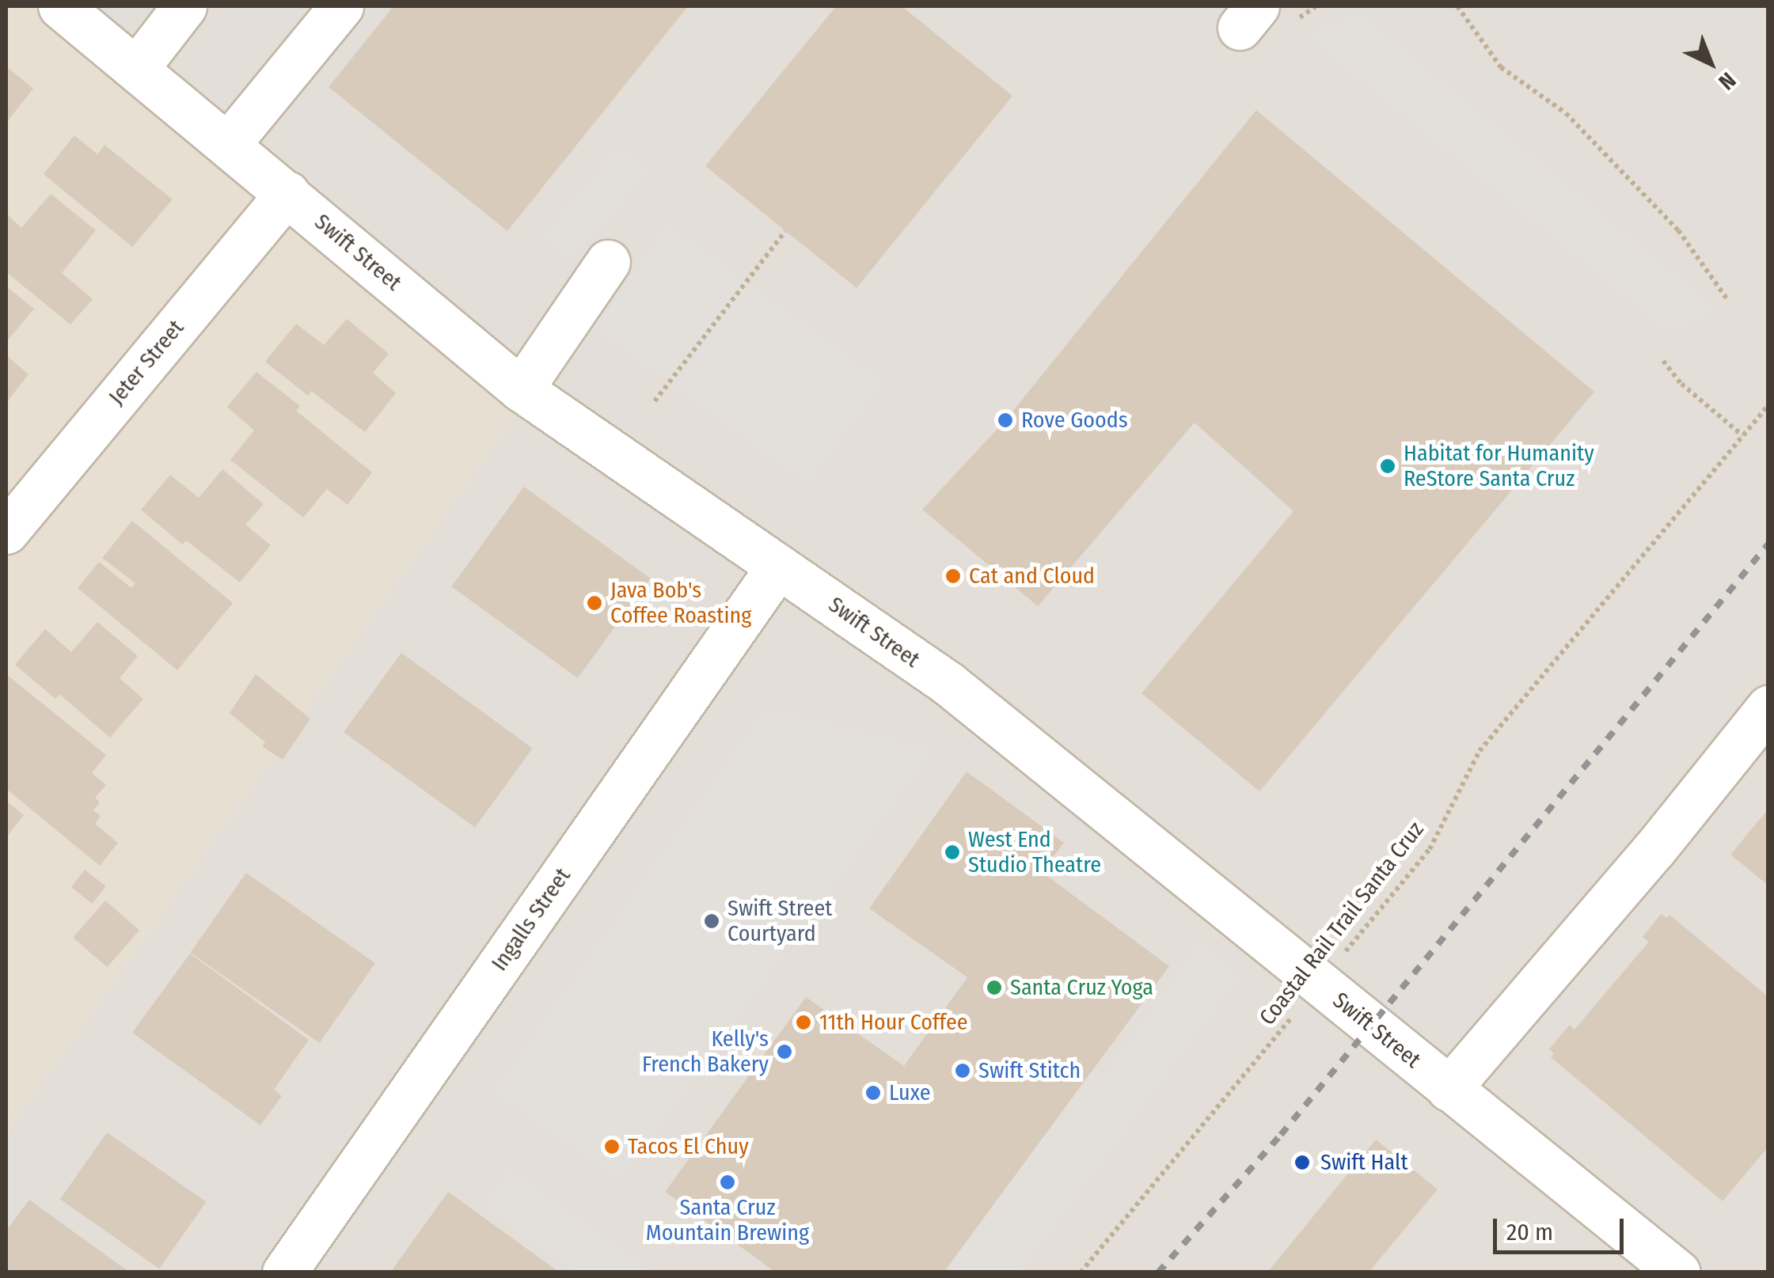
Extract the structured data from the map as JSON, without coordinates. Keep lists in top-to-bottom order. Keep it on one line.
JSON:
{"streets":{"street":["Swift Street","Jeter Street","Ingalls Street"],"path":["Coastal Rail Trail Santa Cruz"]},"crossings":[["Swift Street","Jeter Street"],["Swift Street","Ingalls Street"],["Swift Street","Coastal Rail Trail Santa Cruz"]],"places":["Rove Goods","Habitat for Humanity ReStore Santa Cruz","Cat and Cloud","Java Bob's Coffee Roasting","West End Studio Theatre","Swift Street Courtyard","Santa Cruz Yoga","11th Hour Coffee","Kelly's French Bakery","Swift Stitch","Luxe","Tacos El Chuy","Swift Halt","Santa Cruz Mountain Brewing"],"scale_bar":"20 m","north":"bottom right"}
